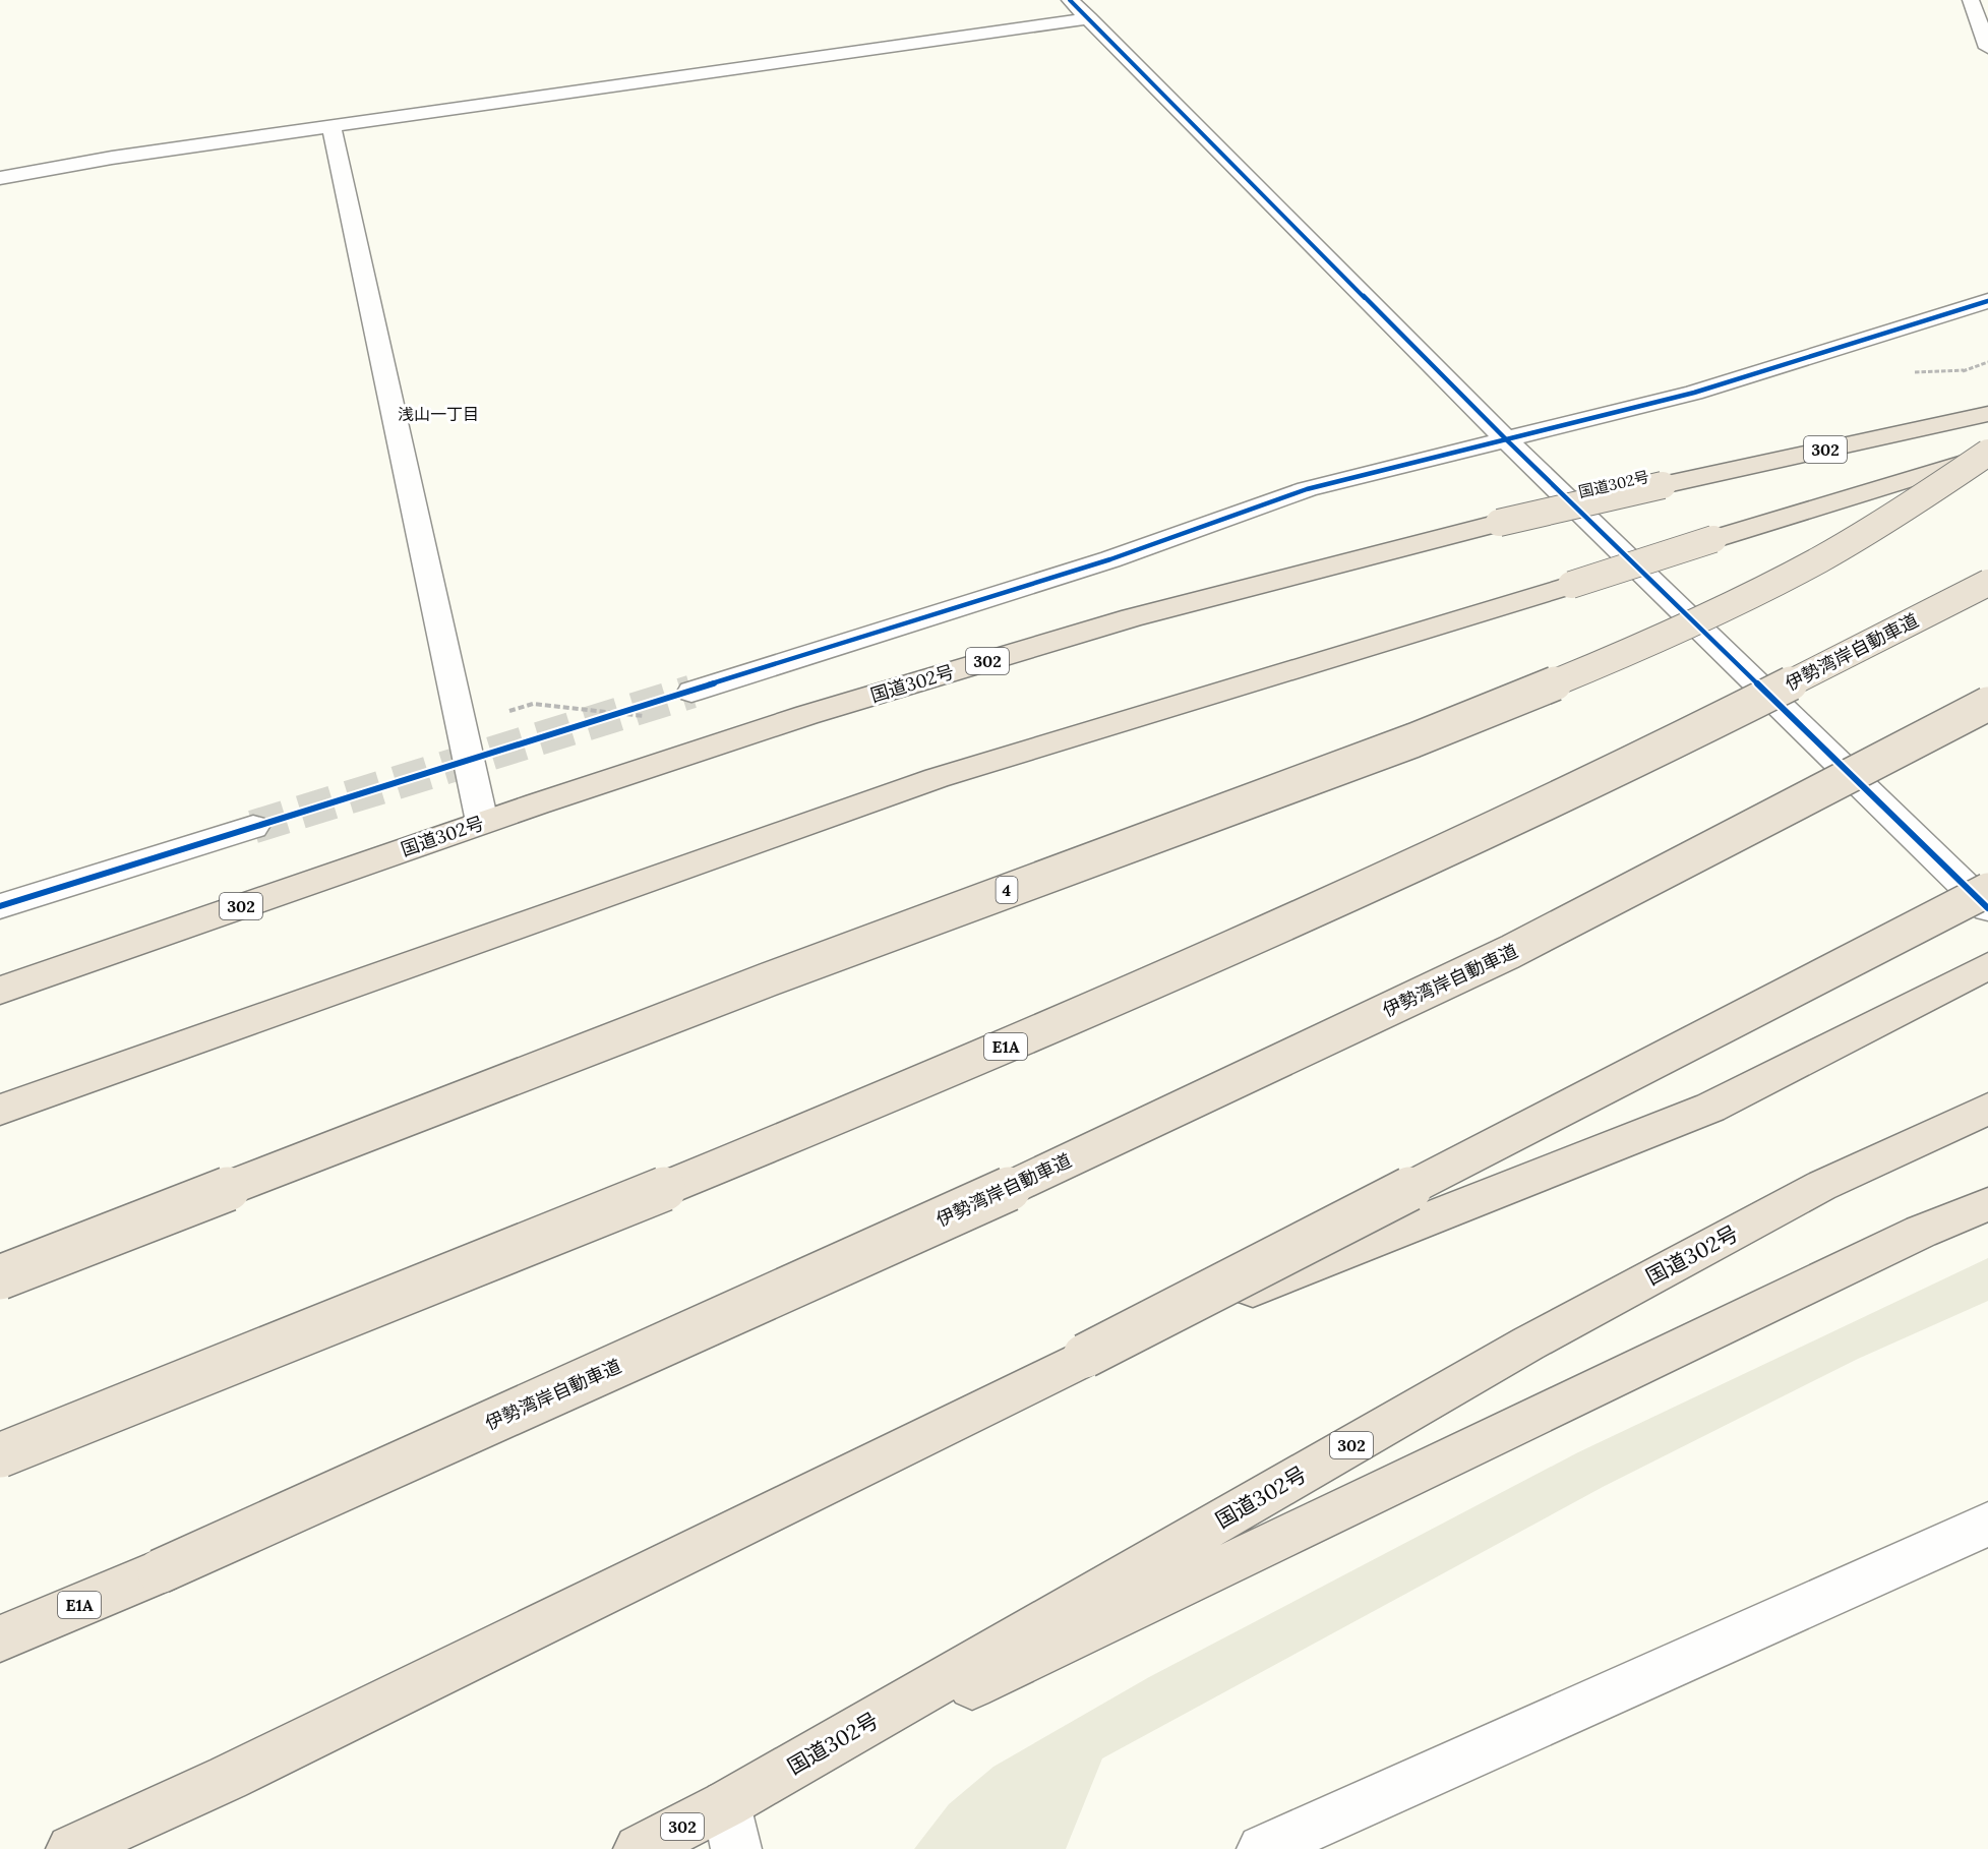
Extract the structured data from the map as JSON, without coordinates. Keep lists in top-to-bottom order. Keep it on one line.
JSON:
{"streets":{"highway":["302","国道302号","伊勢湾岸自動車道","4","E1A"]},"crossings":[["302","国道302号"]],"districts":["浅山一丁目"]}
